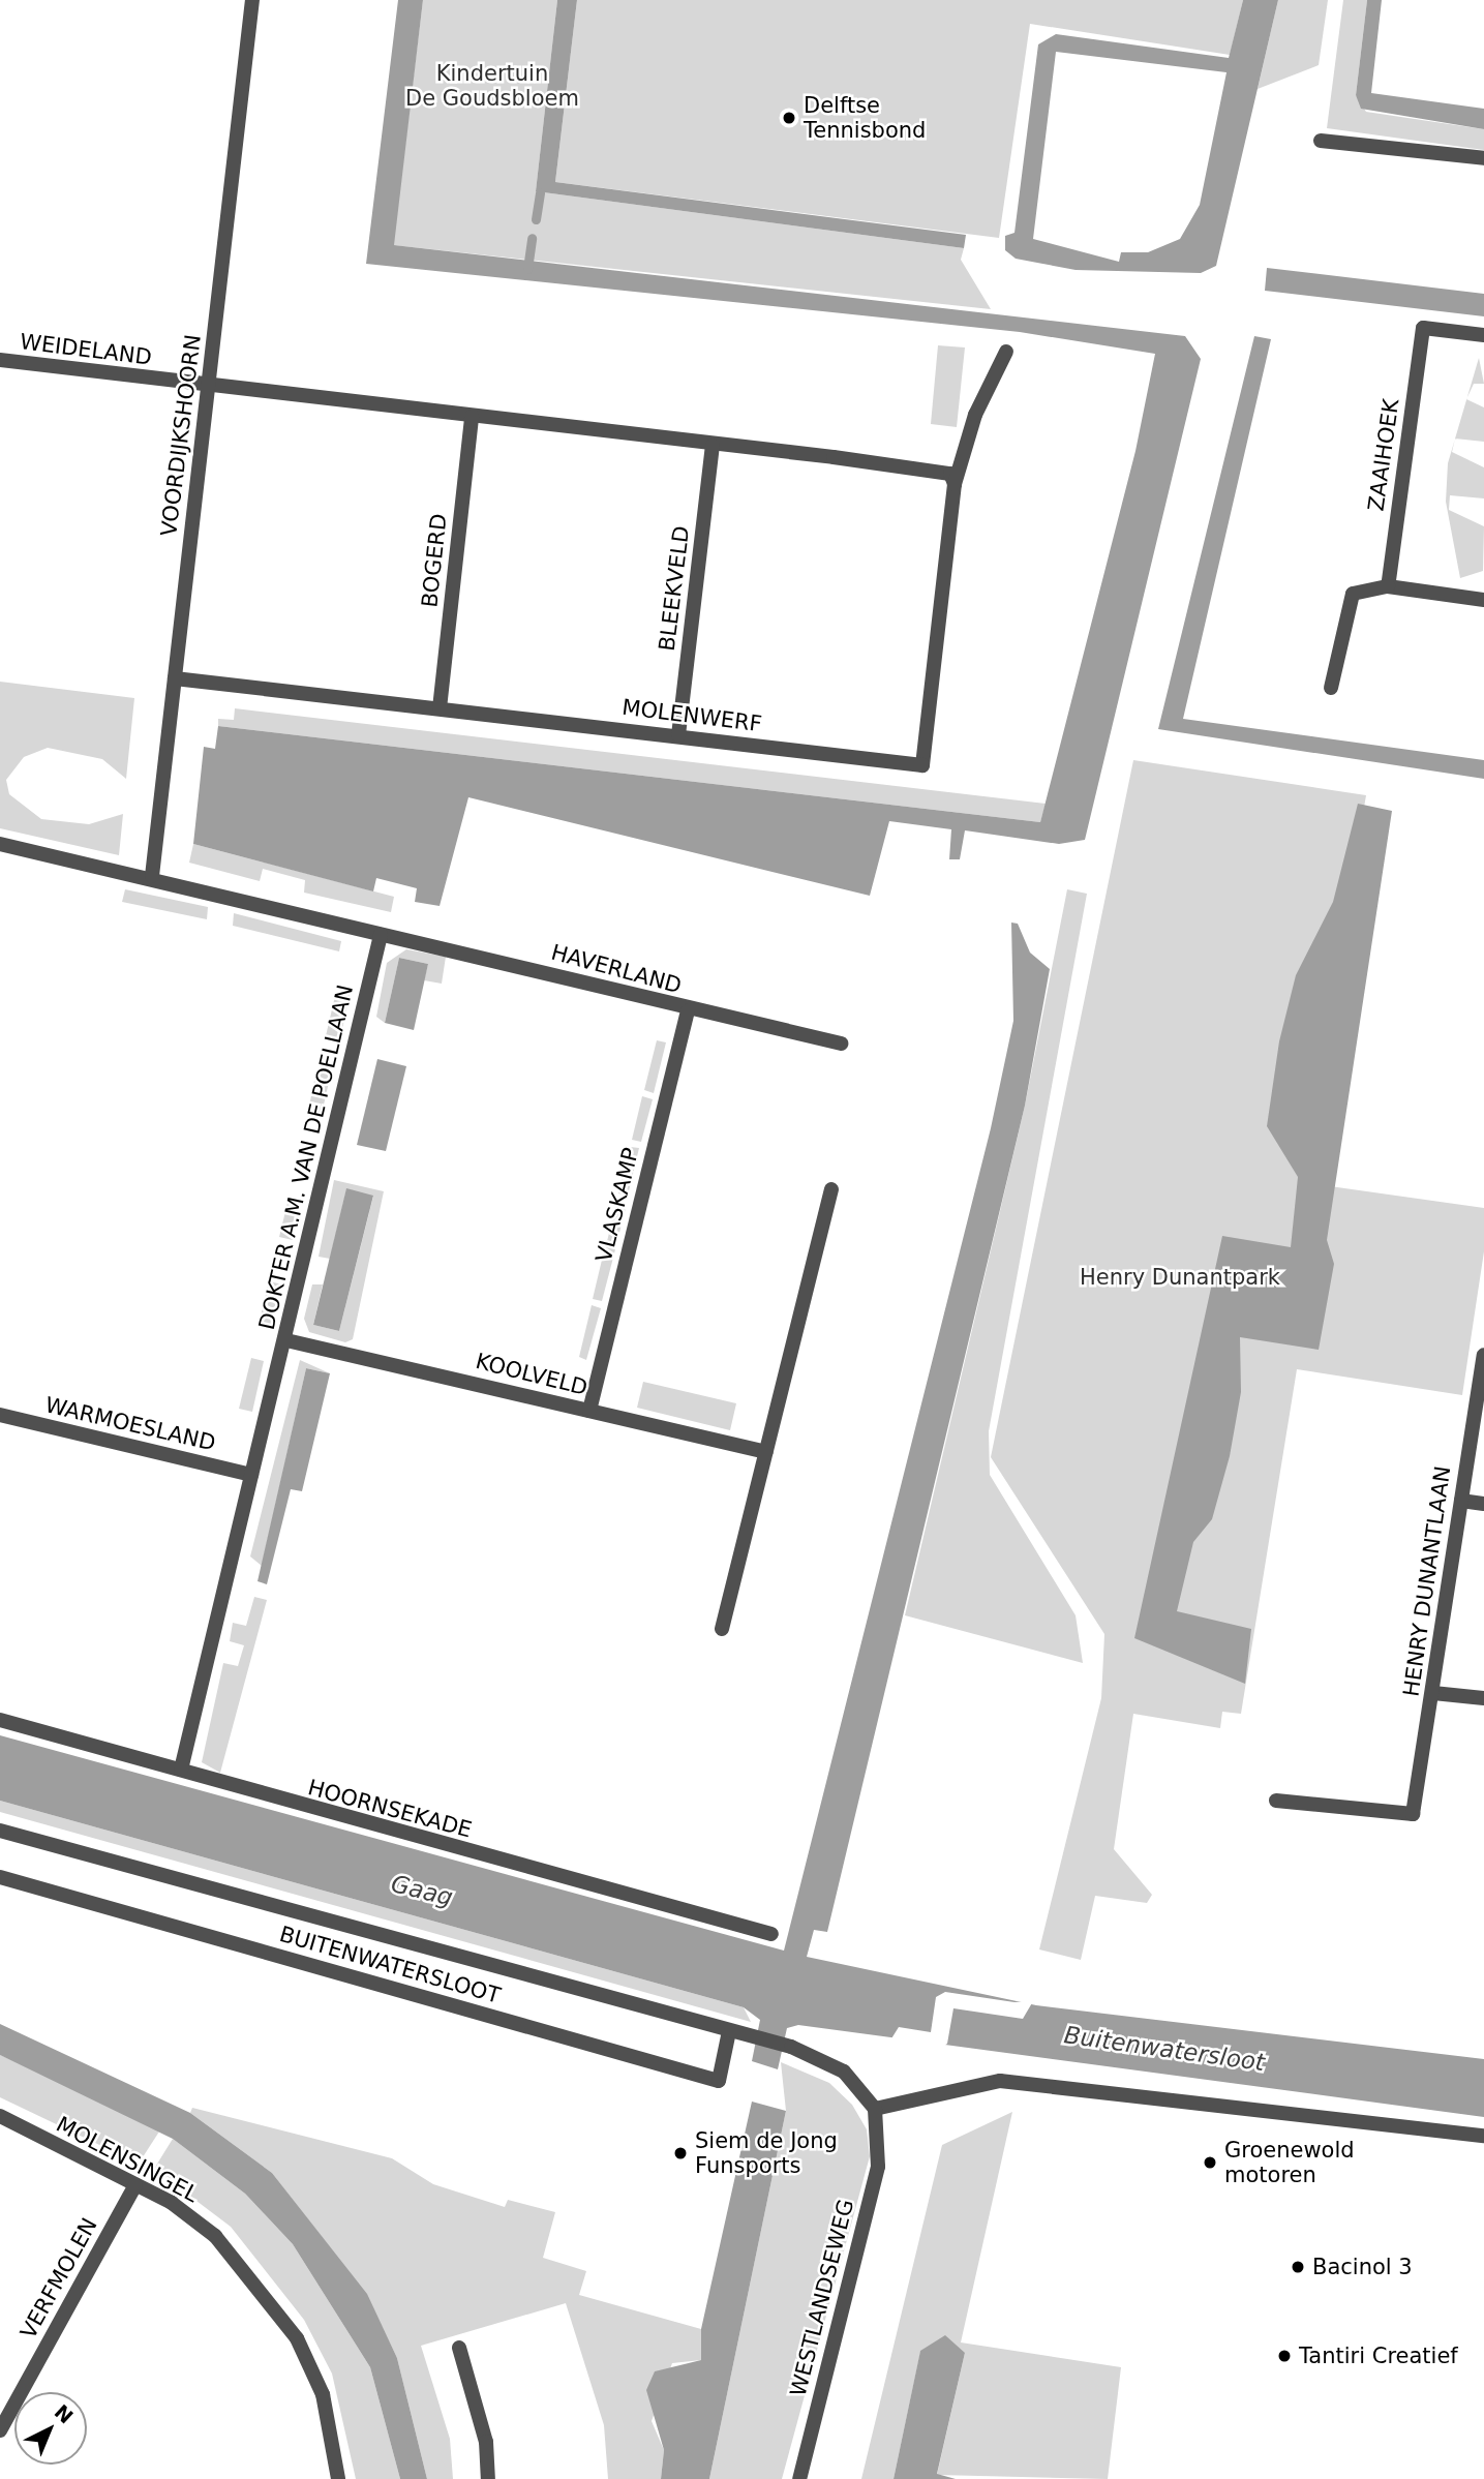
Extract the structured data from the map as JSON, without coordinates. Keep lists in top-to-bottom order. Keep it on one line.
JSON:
{"streets":{"street":["WEIDELAND","VOORDIJKSHOORN","ZAAIHOEK","BOGERD","BLEEKVELD","MOLENWERF","HAVERLAND","DOKTER A.M. VAN DE POELLAAN","VLASKAMP","KOOLVELD","WARMOESLAND","HENRY DUNANTLAAN","HOORNSEKADE","BUITENWATERSLOOT","MOLENSINGEL","VERFMOLEN","WESTLANDSEWEG"]},"crossings":[["WEIDELAND","VOORDIJKSHOORN"],["VOORDIJKSHOORN","MOLENWERF"],["BOGERD","MOLENWERF"],["BLEEKVELD","MOLENWERF"],["HAVERLAND","DOKTER A.M. VAN DE POELLAAN"],["HAVERLAND","VLASKAMP"],["DOKTER A.M. VAN DE POELLAAN","KOOLVELD"],["DOKTER A.M. VAN DE POELLAAN","WARMOESLAND"],["DOKTER A.M. VAN DE POELLAAN","HOORNSEKADE"],["VLASKAMP","KOOLVELD"],["BUITENWATERSLOOT","WESTLANDSEWEG"],["MOLENSINGEL","VERFMOLEN"]],"water":["Gaag","Buitenwatersloot"],"parks":["Kindertuin De Goudsbloem","Henry Dunantpark"],"places":["Delftse Tennisbond","Siem de Jong Funsports","Groenewold motoren","Bacinol 3","Tantiri Creatief"],"north":"top right"}
